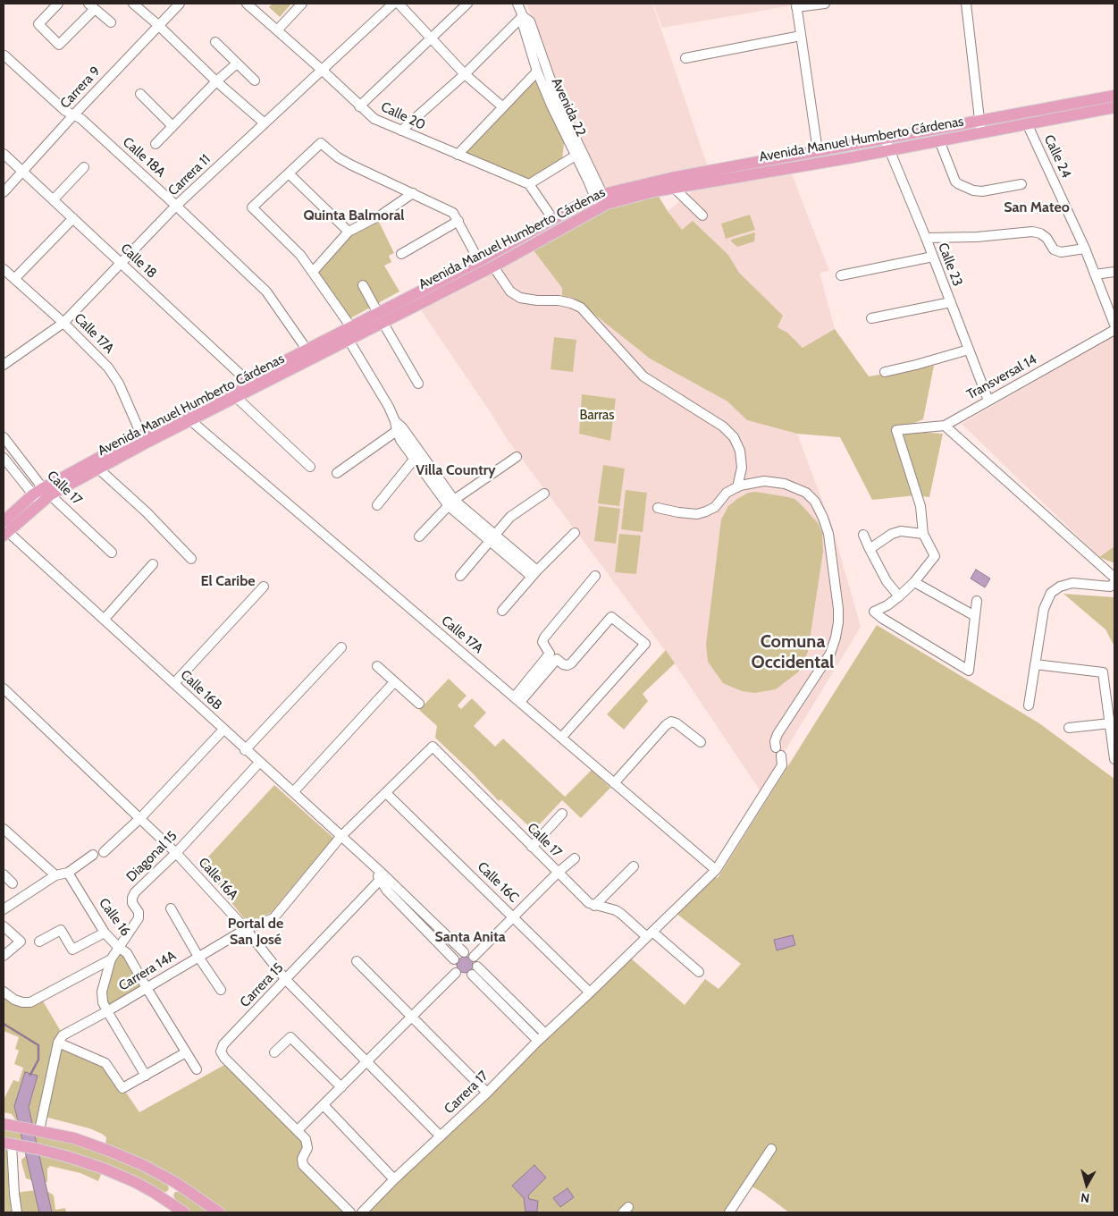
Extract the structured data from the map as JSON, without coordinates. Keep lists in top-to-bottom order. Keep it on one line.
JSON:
{"streets":{"main road":["Avenida Manuel Humberto Cárdenas"],"street":["Carrera 9","Avenida 22","Calle 20","Calle 24","Calle 18A","Carrera 11","Calle 18","Calle 23","Calle 17A","Transversal 14","Calle 17","Calle 16B","Diagonal 15","Calle 16A","Calle 16C","Calle 16","Carrera 14A","Carrera 15","Carrera 17"]},"crossings":[["Carrera 9","Calle 18A"],["Carrera 9","Calle 18"],["Avenida 22","Avenida Manuel Humberto Cárdenas"],["Calle 20","Carrera 11"],["Avenida Manuel Humberto Cárdenas","Calle 24"],["Avenida Manuel Humberto Cárdenas","Calle 18A"],["Avenida Manuel Humberto Cárdenas","Calle 18"],["Avenida Manuel Humberto Cárdenas","Calle 23"],["Avenida Manuel Humberto Cárdenas","Calle 17A"],["Avenida Manuel Humberto Cárdenas","Calle 17"],["Avenida Manuel Humberto Cárdenas","Calle 16B"],["Calle 18A","Carrera 11"],["Carrera 11","Calle 18"],["Carrera 11","Calle 17A"],["Calle 23","Transversal 14"],["Calle 17A","Carrera 17"],["Calle 17","Carrera 14A"],["Calle 17","Carrera 17"],["Calle 16B","Diagonal 15"],["Calle 16B","Carrera 14A"],["Calle 16B","Carrera 15"],["Diagonal 15","Calle 16A"],["Diagonal 15","Calle 16"],["Diagonal 15","Carrera 14A"],["Calle 16A","Carrera 14A"],["Calle 16A","Carrera 15"],["Calle 16A","Carrera 17"],["Calle 16C","Carrera 14A"],["Calle 16C","Carrera 17"],["Calle 16","Carrera 14A"]],"districts":["San Mateo","Quinta Balmoral","Villa Country","El Caribe","Comuna Occidental","Portal de San José","Santa Anita"],"parks":["Barras"],"north":"bottom"}
